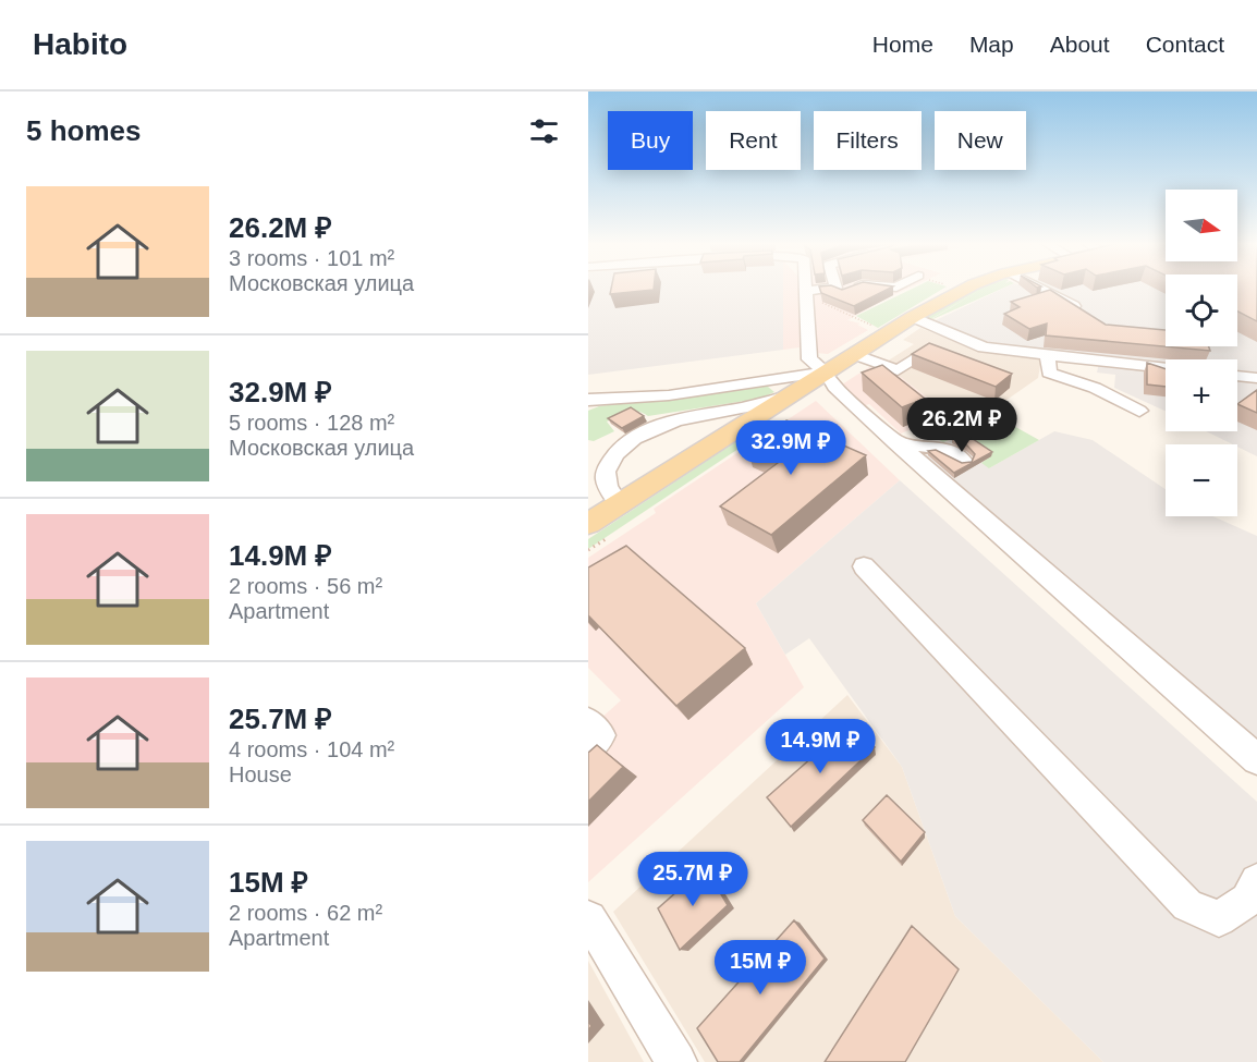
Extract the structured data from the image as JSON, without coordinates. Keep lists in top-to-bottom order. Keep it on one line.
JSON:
{"north":"right","page":{"header":"Habito","nav":["Home","Map","About","Contact"],"heading":"5 homes","chip":["Buy","Rent","Filters","New"],"list":[{"name":"26.2M ₽","note":"3 rooms · 101 m² · Московская улица"},{"name":"32.9M ₽","note":"5 rooms · 128 m² · Московская улица"},{"name":"14.9M ₽","note":"2 rooms · 56 m² · Apartment"},{"name":"25.7M ₽","note":"4 rooms · 104 m² · House"},{"name":"15M ₽","note":"2 rooms · 62 m² · Apartment"}],"map_buttons":["+","−"],"price":["26.2M ₽","32.9M ₽","14.9M ₽","25.7M ₽","15M ₽"]}}
